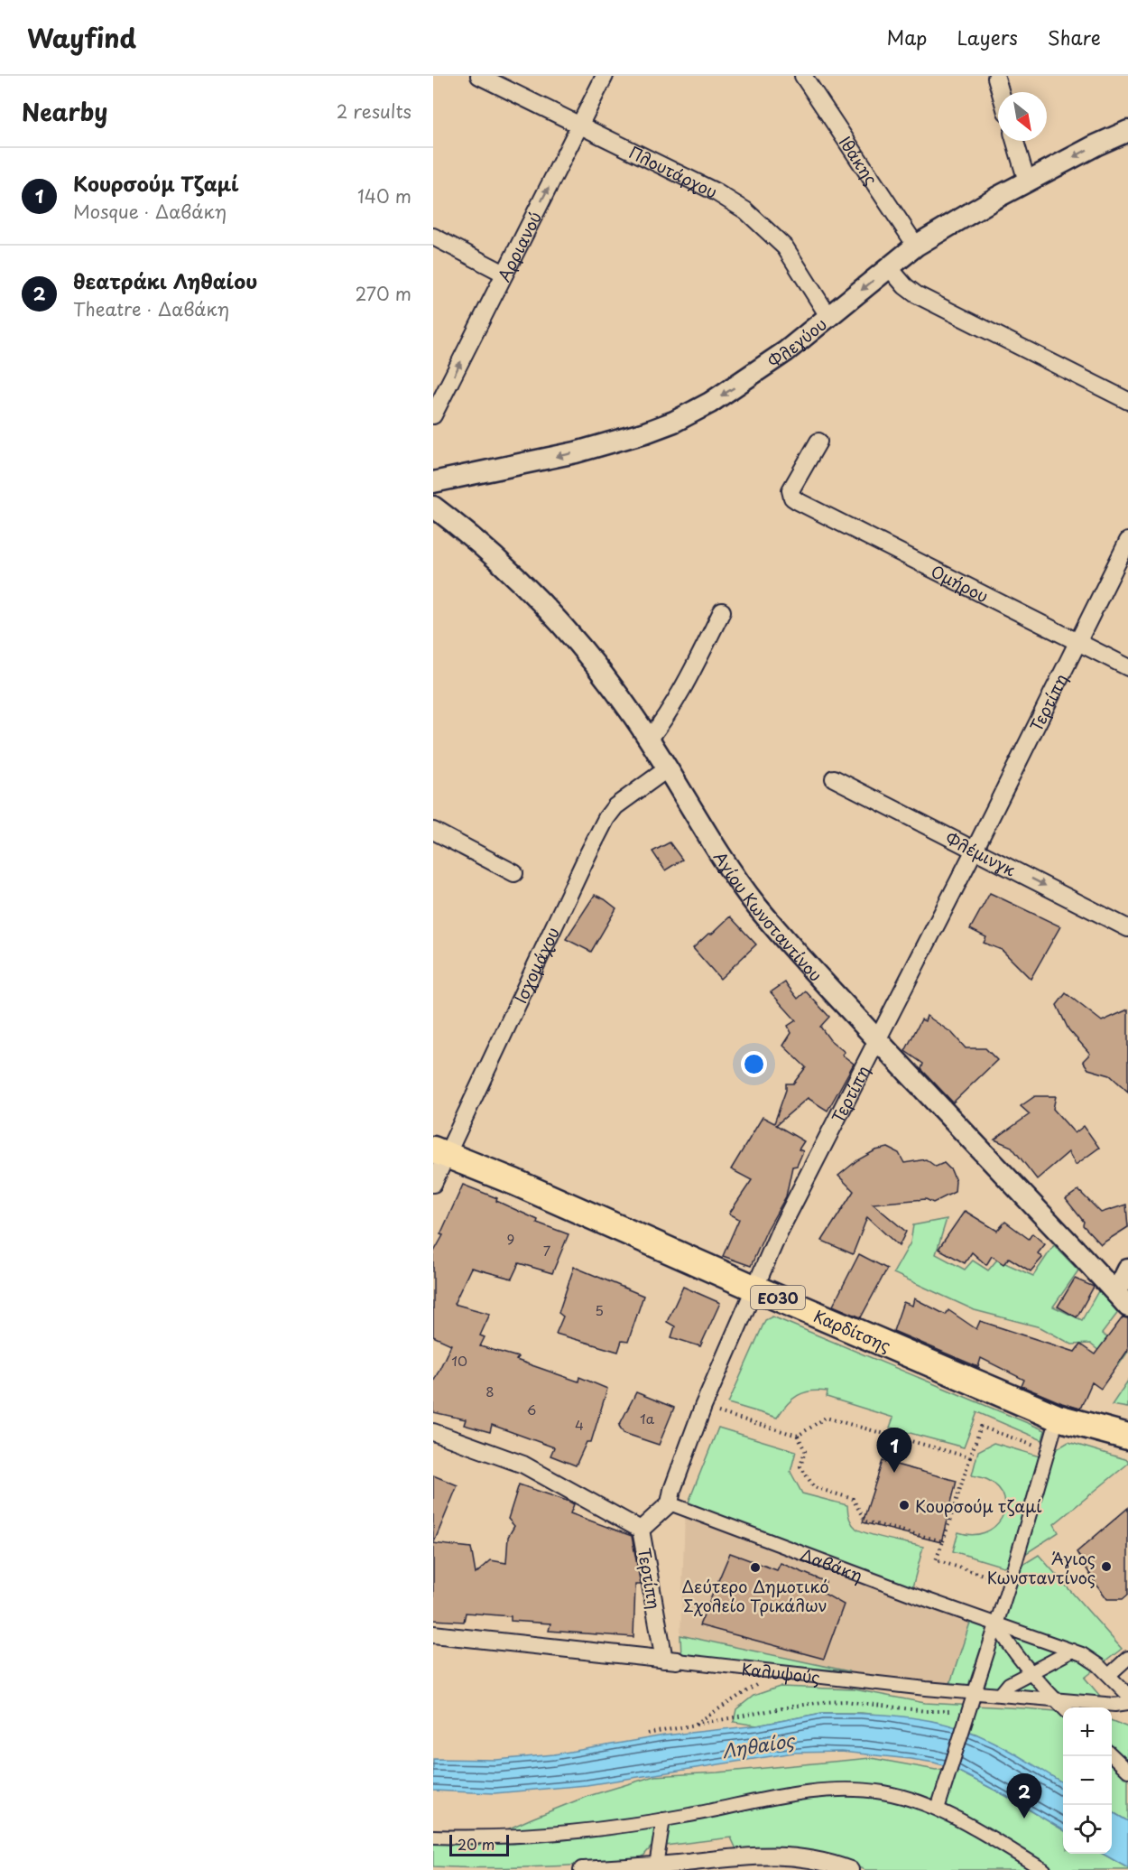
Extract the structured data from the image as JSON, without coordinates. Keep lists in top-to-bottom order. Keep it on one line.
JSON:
{"streets":{"main road":["ΕΟ30","Καρδίτσης"],"street":["Ιθάκης","Πλουτάρχου","Αρριανού","Φλεγύου","Ομήρου","Τερτίπη","Φλέμινγκ","Αγίου Κωνσταντίνου","Ισχομάχου","Δαβάκη","Καλυψούς"]},"crossings":[["Ιθάκης","Φλεγύου"],["Πλουτάρχου","Αρριανού"],["Πλουτάρχου","Φλεγύου"],["Ομήρου","Τερτίπη"],["Τερτίπη","Φλέμινγκ"],["Τερτίπη","Αγίου Κωνσταντίνου"],["Τερτίπη","Καρδίτσης"],["Τερτίπη","Δαβάκη"],["Τερτίπη","Καλυψούς"],["Αγίου Κωνσταντίνου","Ισχομάχου"],["Ισχομάχου","Καρδίτσης"]],"one_way":["Αρριανού","Φλεγύου","Φλέμινγκ"],"water":["Ληθαίος"],"places":["Κουρσούμ τζαμί","Άγιος Κωνσταντίνος","Δεύτερο Δημοτικό Σχολείο Τρικάλων"],"house_numbers":["9","7","5","10","8","6","1a","4"],"scale_bar":"20 m","north":"bottom right","page":{"header":"Wayfind","nav":["Map","Layers","Share"],"heading":["Nearby","2 results"],"list":[{"mark":"1","name":"Κουρσούμ Τζαμί","note":"Mosque · Δαβάκη","value":"140 m"},{"mark":"2","name":"θεατράκι Ληθαίου","note":"Theatre · Δαβάκη","value":"270 m"}],"pins":["1","2"],"map_buttons":["+","−"],"scale":"20 m"}}
